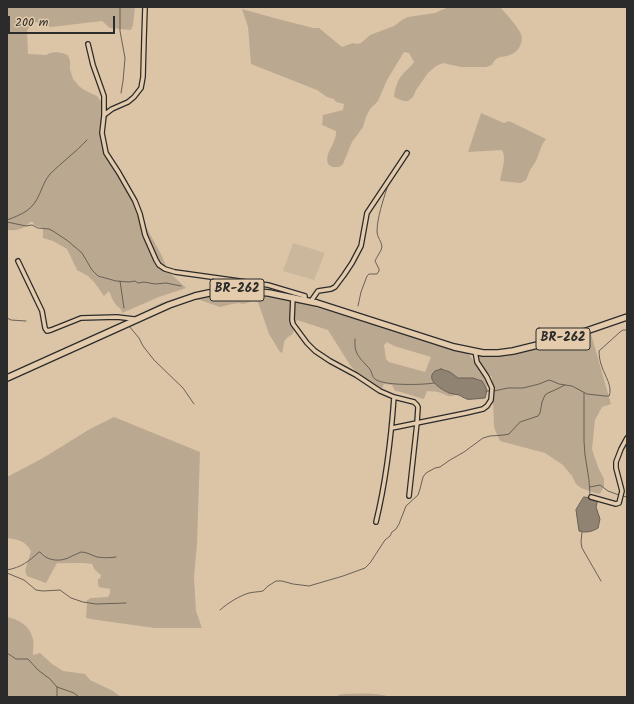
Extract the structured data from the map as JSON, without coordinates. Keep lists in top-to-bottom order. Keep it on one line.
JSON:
{"streets":{"highway":["BR-262"]},"scale_bar":"200 m"}
